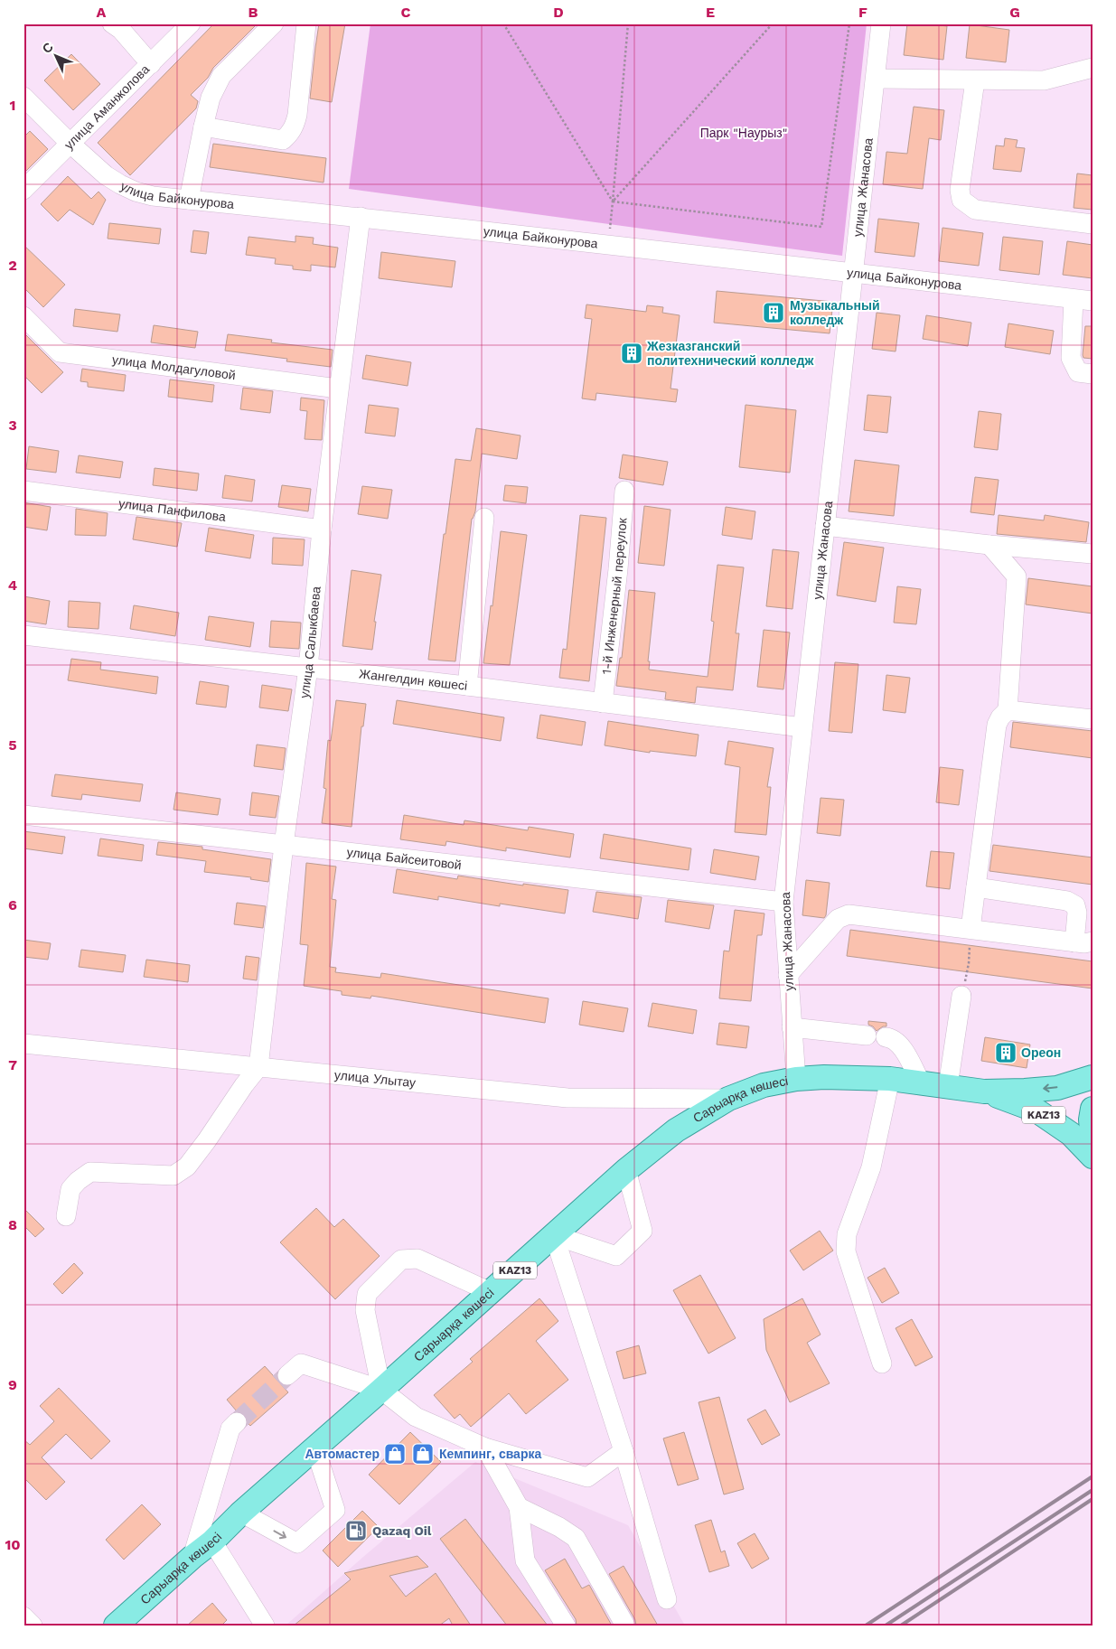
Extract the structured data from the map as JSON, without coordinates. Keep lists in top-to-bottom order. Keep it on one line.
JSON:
{"streets":{"main road":["Сарыарқа көшесі","KAZ13"],"street":["улица Аманжолова","улица Жанасова","улица Байконурова","улица Молдагуловой","улица Панфилова","1-й Инженерный переулок","улица Салыкбаева","Жангелдин көшесі","улица Байсеитовой","улица Улытау"]},"crossings":[["улица Аманжолова","улица Байконурова"],["улица Жанасова","улица Байконурова"],["улица Жанасова","Жангелдин көшесі"],["улица Жанасова","улица Байсеитовой"],["улица Жанасова","Сарыарқа көшесі"],["улица Байконурова","улица Салыкбаева"],["улица Молдагуловой","улица Салыкбаева"],["улица Панфилова","улица Салыкбаева"],["1-й Инженерный переулок","Жангелдин көшесі"],["улица Салыкбаева","Жангелдин көшесі"],["улица Салыкбаева","улица Байсеитовой"],["улица Салыкбаева","улица Улытау"],["улица Улытау","Сарыарқа көшесі"],["Сарыарқа көшесі","KAZ13"]],"parks":["Парк \"Наурыз\""],"places":{"building":["Музыкальный колледж","Жезказганский политехнический колледж","Ореон"],"shop":["Автомастер","Кемпинг, сварка"],"fuel station":["Qazaq Oil"]},"north":"top left","grid":{"columns":["A","B","C","D","E","F","G"],"rows":["1","2","3","4","5","6","7","8","9","10"]}}
